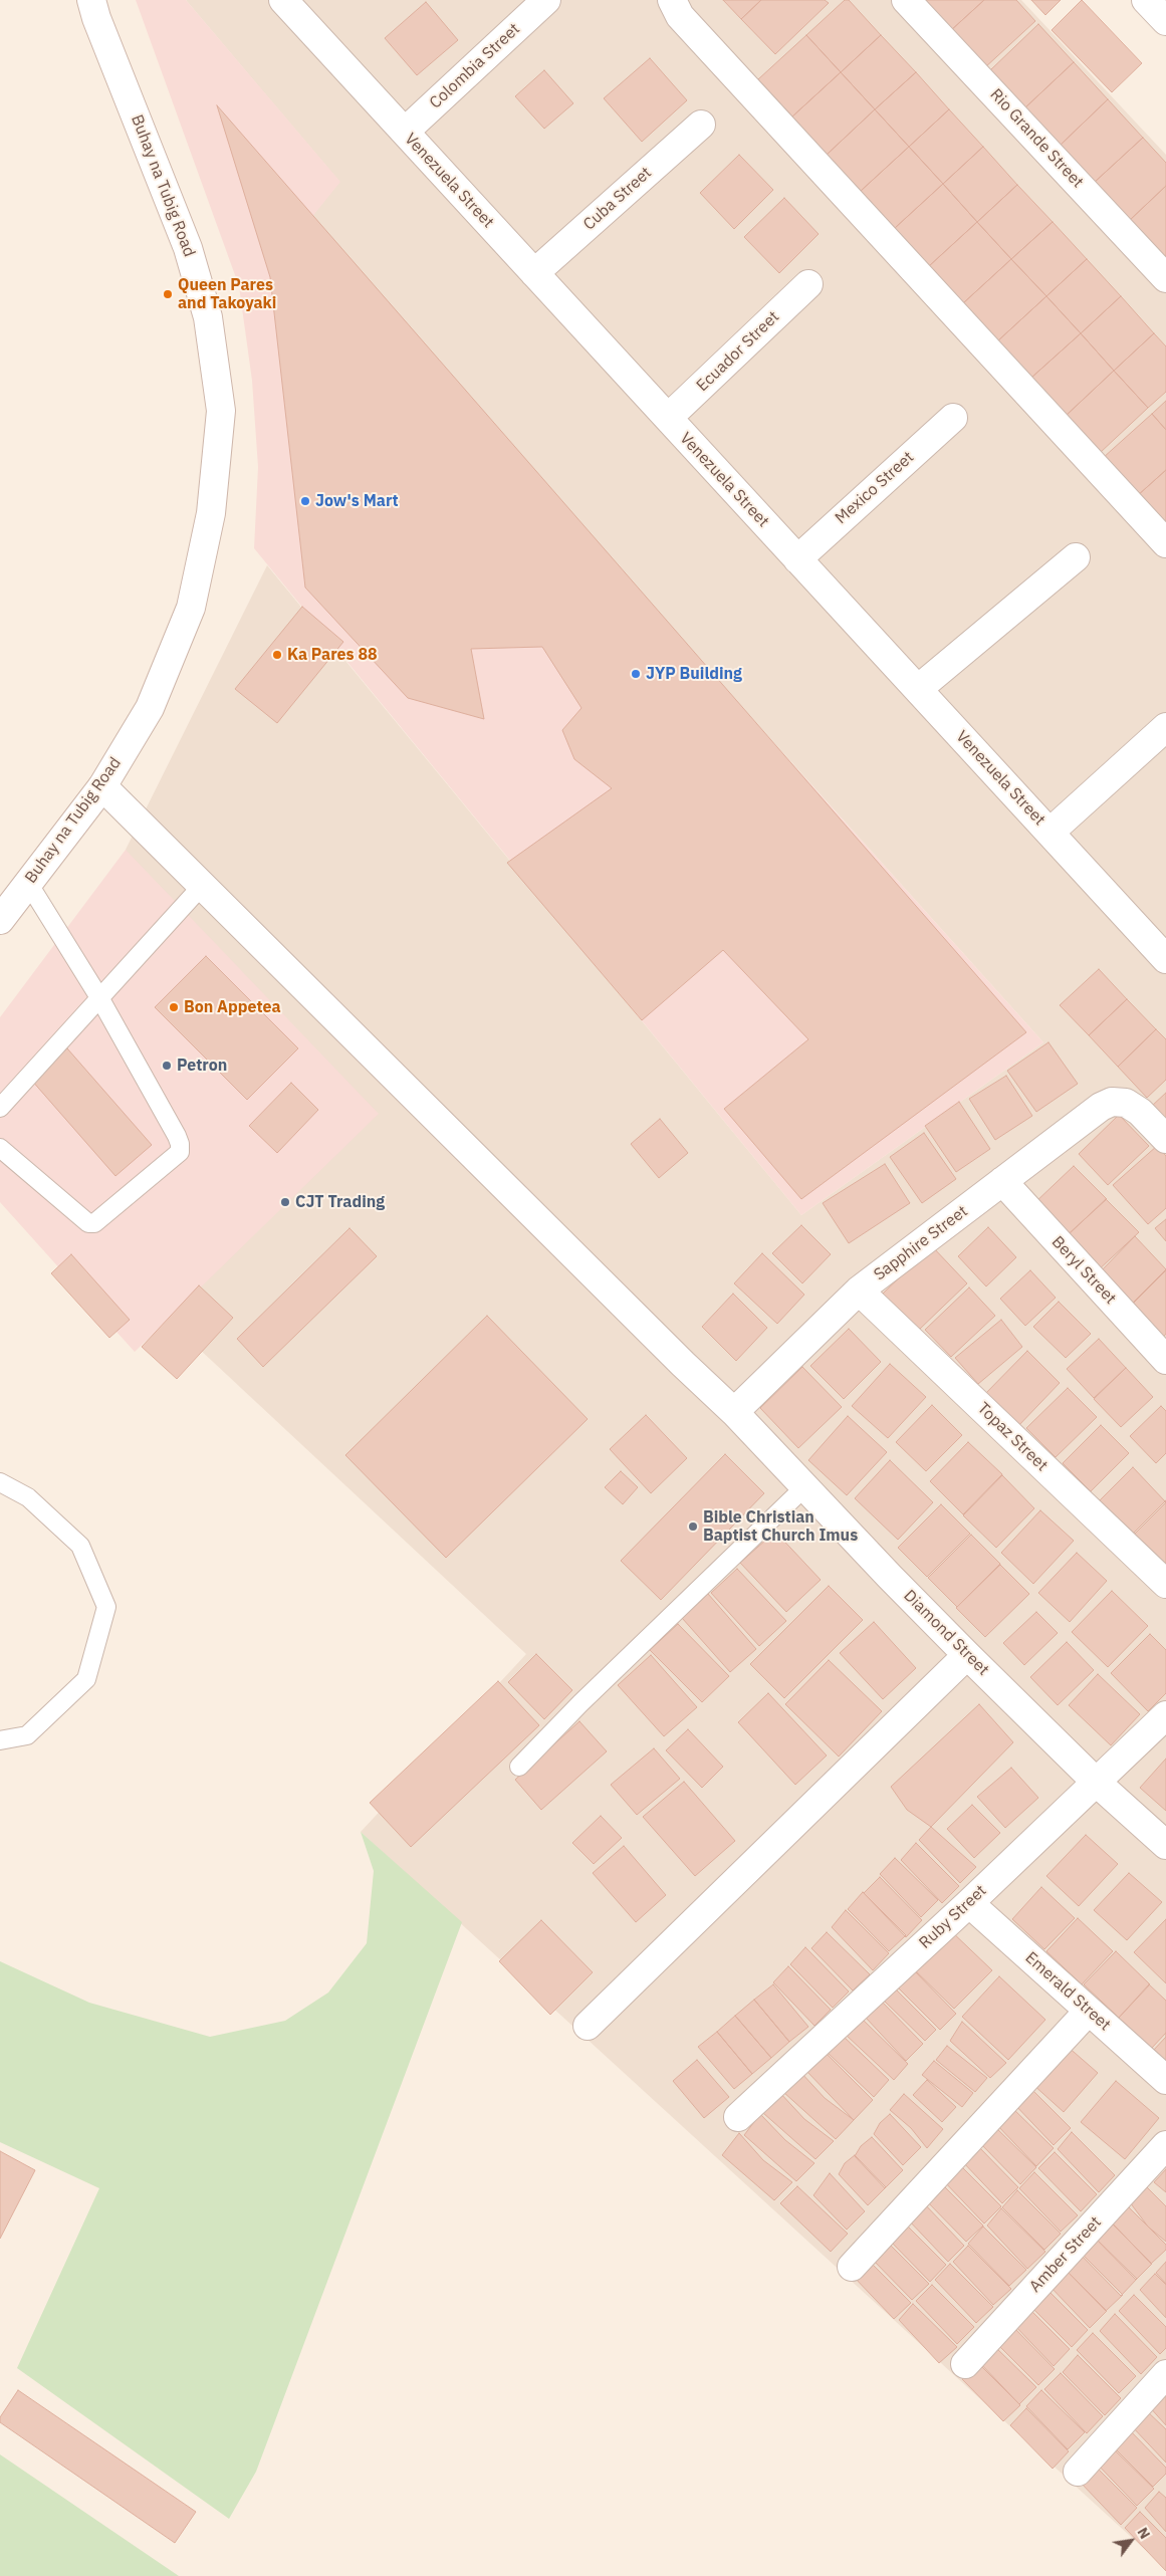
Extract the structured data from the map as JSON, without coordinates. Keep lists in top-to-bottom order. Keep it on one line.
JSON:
{"streets":{"street":["Colombia Street","Rio Grande Street","Venezuela Street","Buhay na Tubig Road","Cuba Street","Ecuador Street","Mexico Street","Sapphire Street","Beryl Street","Topaz Street","Diamond Street","Ruby Street","Emerald Street","Amber Street"]},"crossings":[["Colombia Street","Venezuela Street"],["Venezuela Street","Cuba Street"],["Venezuela Street","Ecuador Street"],["Venezuela Street","Mexico Street"],["Buhay na Tubig Road","Diamond Street"],["Sapphire Street","Beryl Street"],["Sapphire Street","Topaz Street"],["Sapphire Street","Diamond Street"],["Diamond Street","Ruby Street"],["Ruby Street","Emerald Street"]],"places":["Queen Pares and Takoyaki","Jow's Mart","Ka Pares 88","JYP Building","Bon Appetea","Petron","CJT Trading","Bible Christian Baptist Church Imus"],"north":"top right"}
